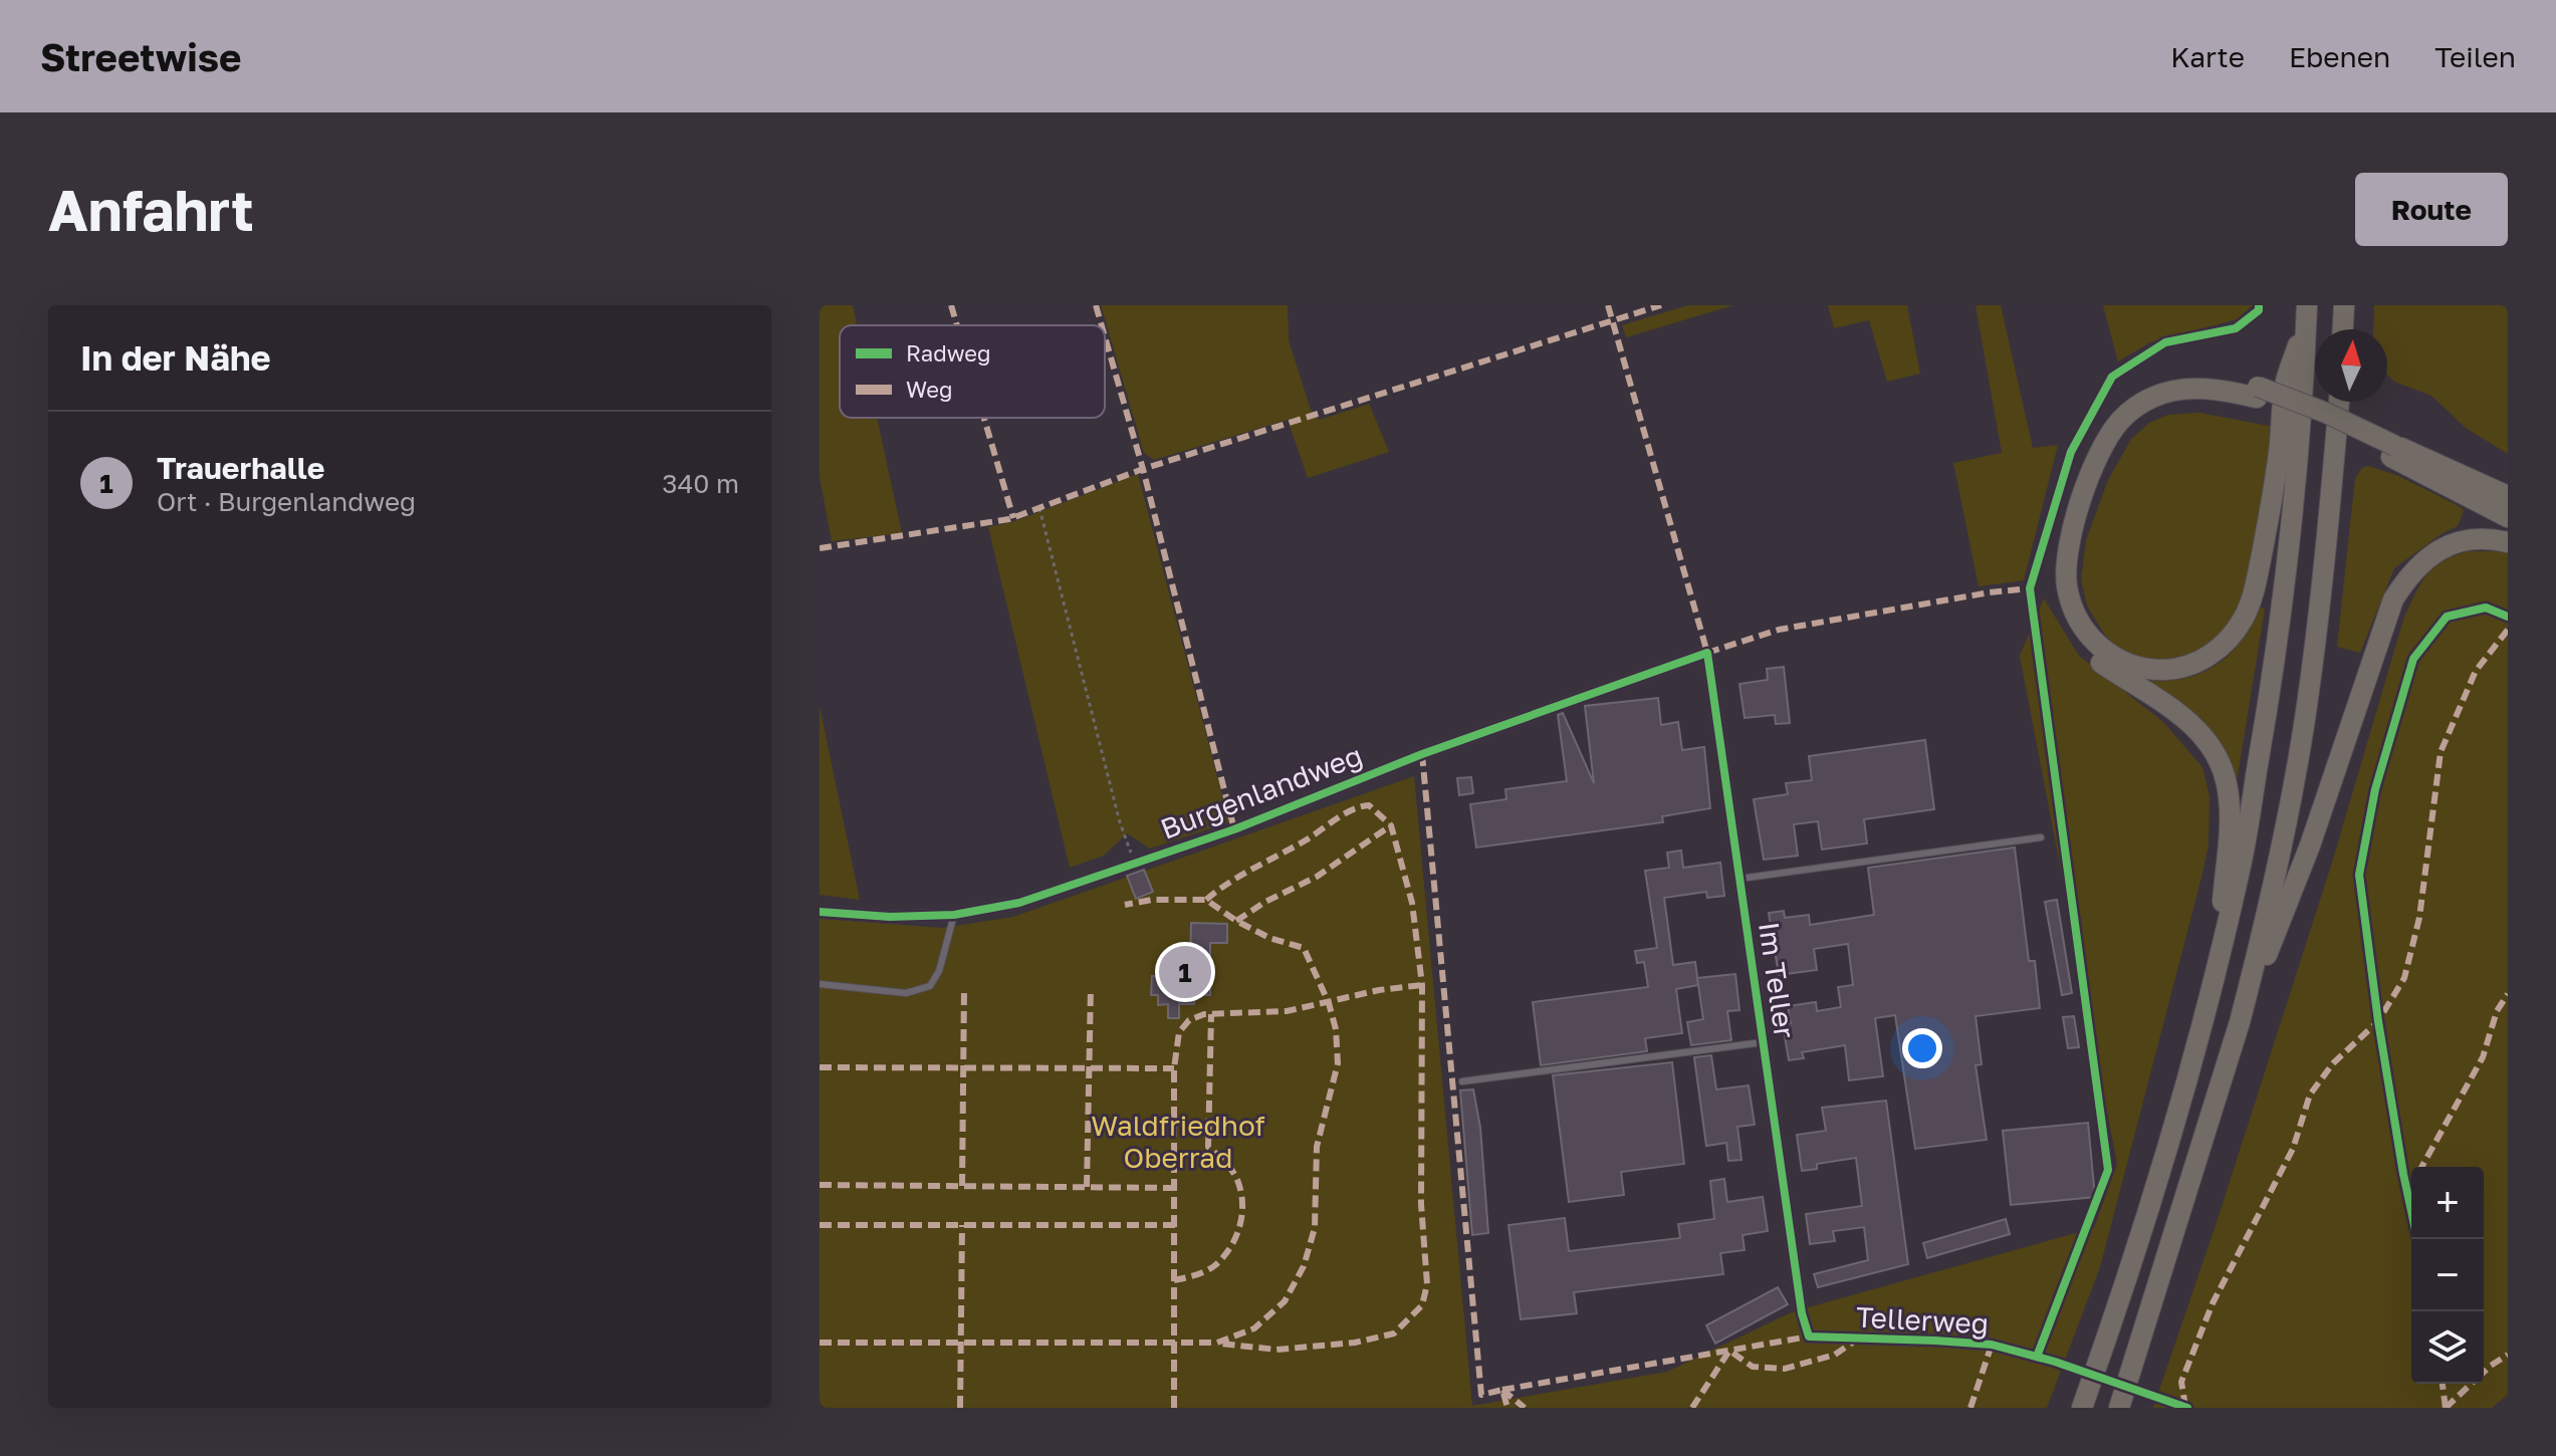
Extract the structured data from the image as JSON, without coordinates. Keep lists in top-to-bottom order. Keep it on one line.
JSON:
{"streets":{"street":["Burgenlandweg","Im Teller","Tellerweg"]},"crossings":[["Burgenlandweg","Im Teller"],["Im Teller","Tellerweg"]],"parks":["Waldfriedhof Oberrad"],"legend":["Radweg","Weg"],"north":"top","page":{"header":"Streetwise","nav":["Karte","Ebenen","Teilen"],"buttons":"Route","title":"Anfahrt","heading":"In der Nähe","list":[{"mark":"1","name":"Trauerhalle","note":"Ort · Burgenlandweg","value":"340 m"}],"pins":"1","map_buttons":["+","−"]}}
